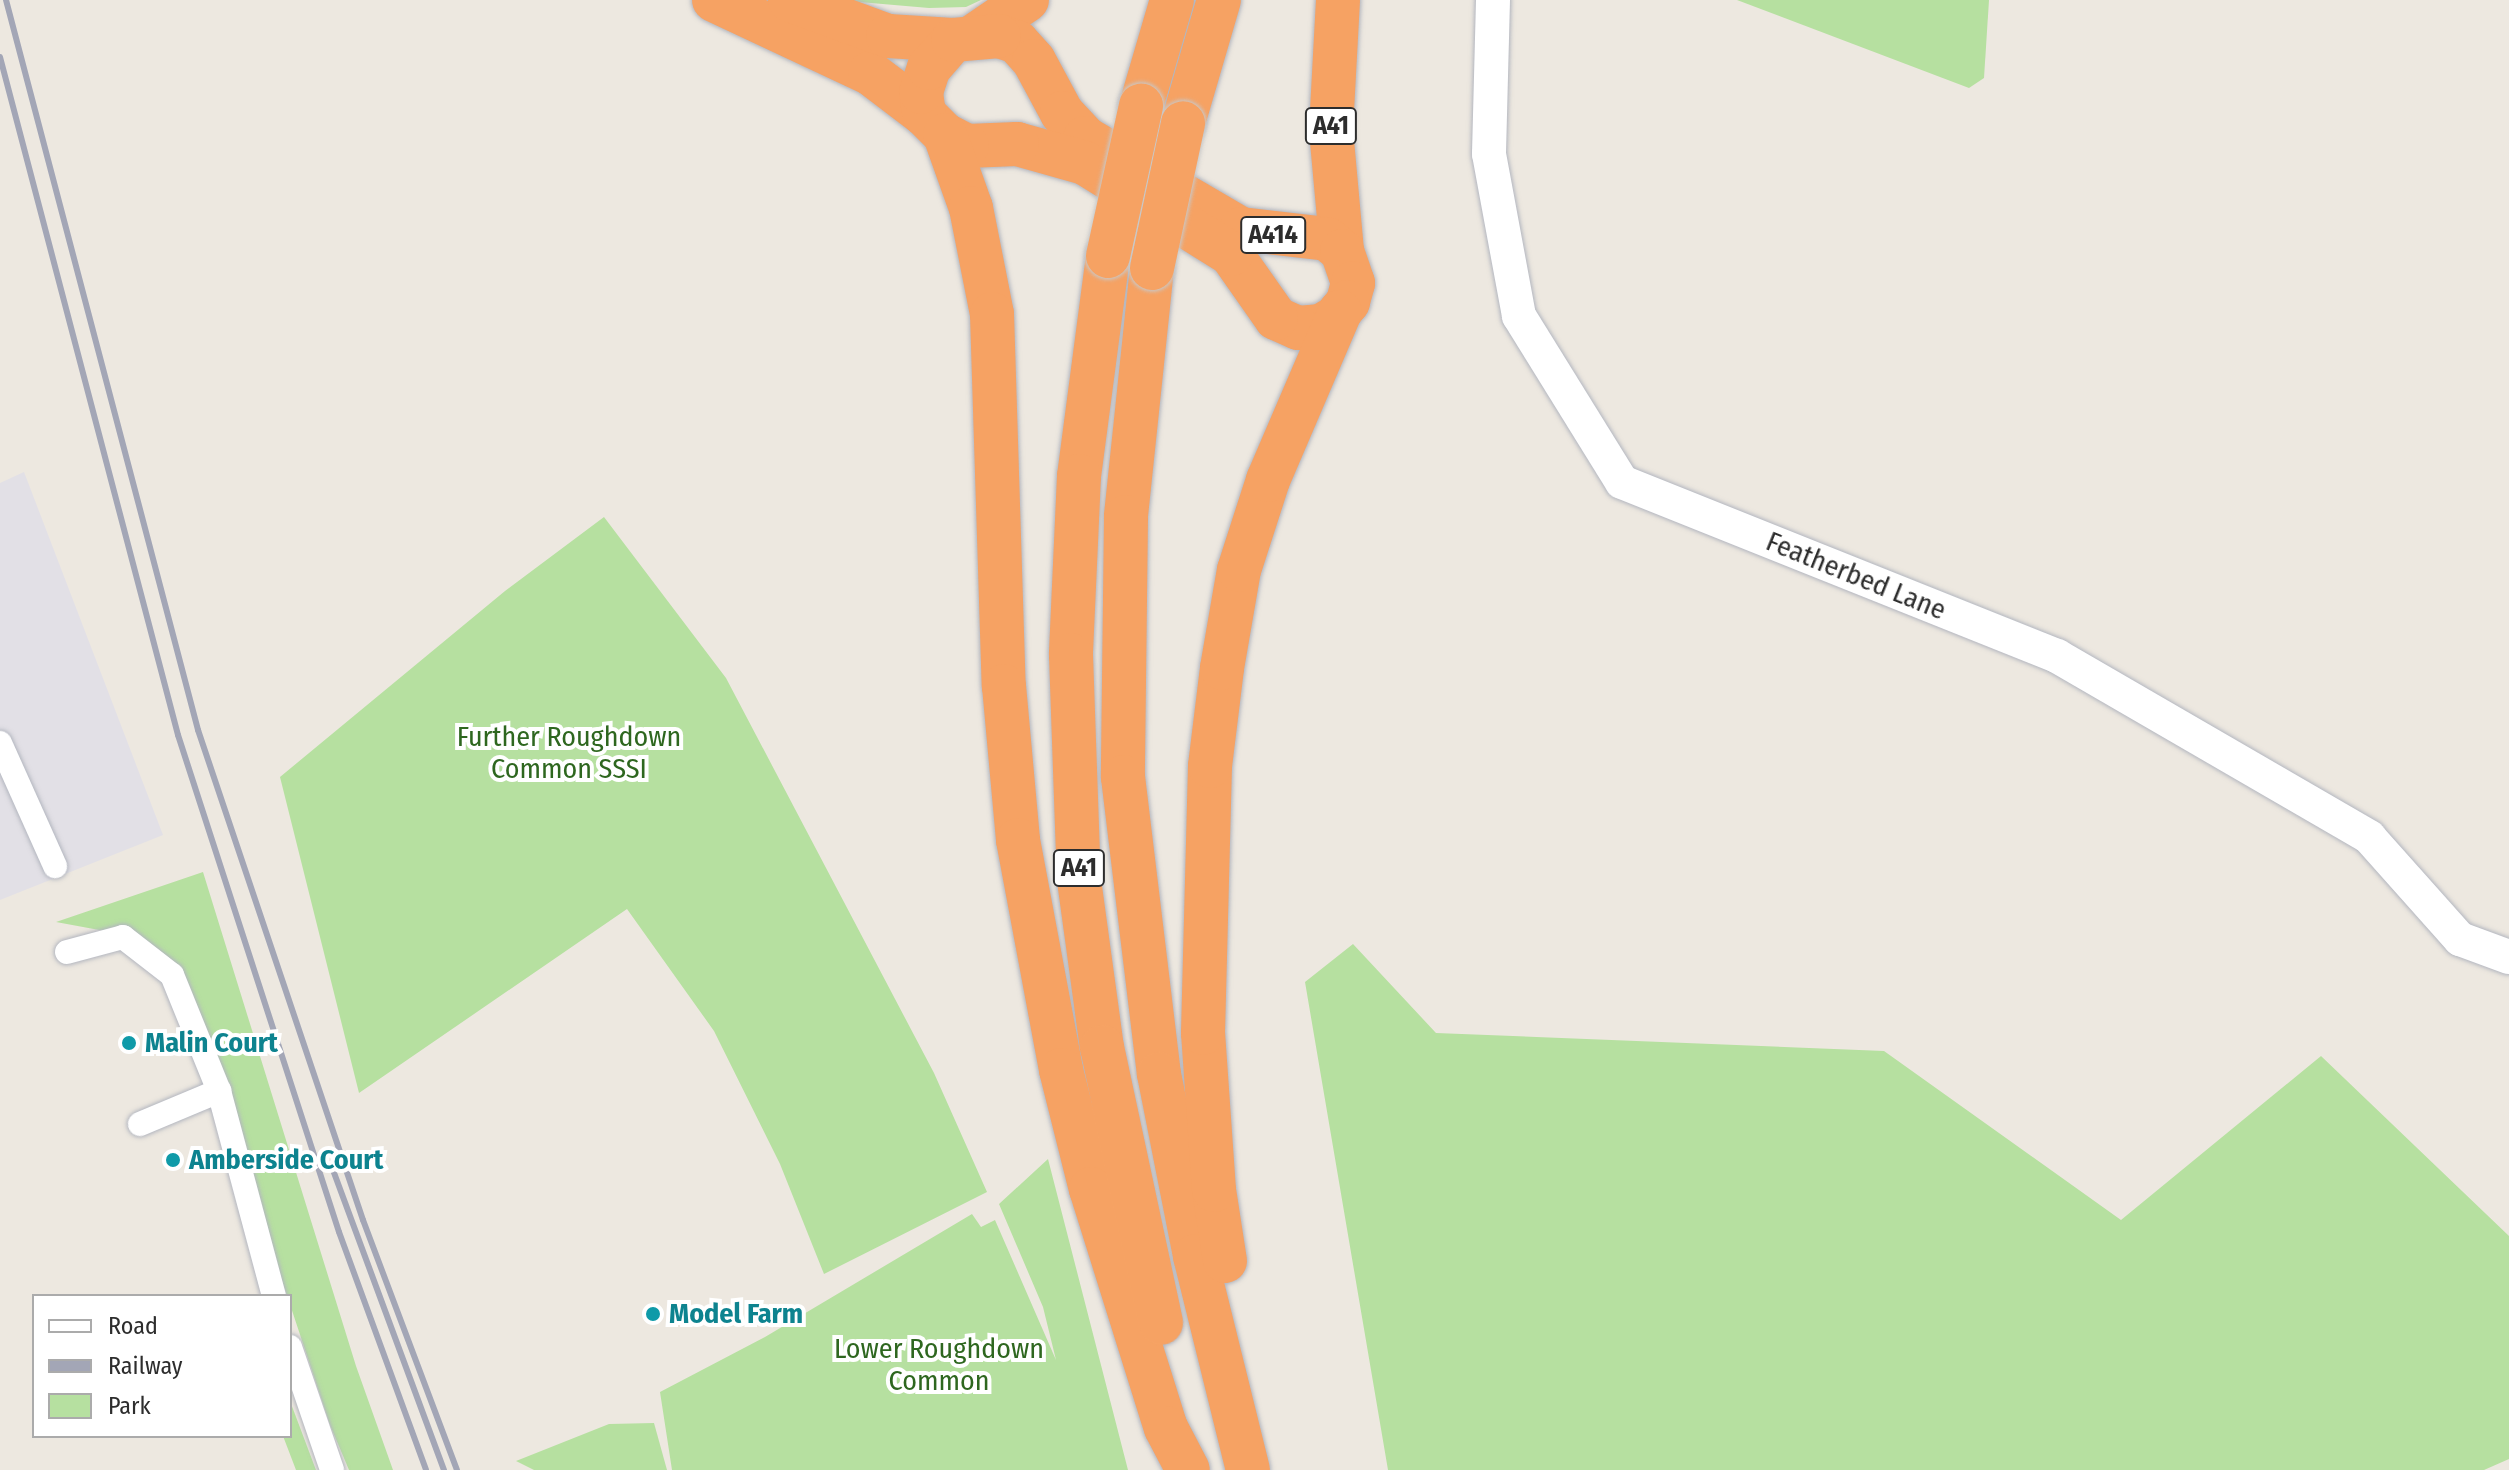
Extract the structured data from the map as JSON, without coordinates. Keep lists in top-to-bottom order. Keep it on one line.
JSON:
{"streets":{"highway":["A41","A414"],"street":["Featherbed Lane"]},"crossings":[["A41","A414"]],"parks":["Further Roughdown Common SSSI","Lower Roughdown Common"],"places":["Malin Court","Amberside Court","Model Farm"],"legend":["Road","Railway","Park"]}
